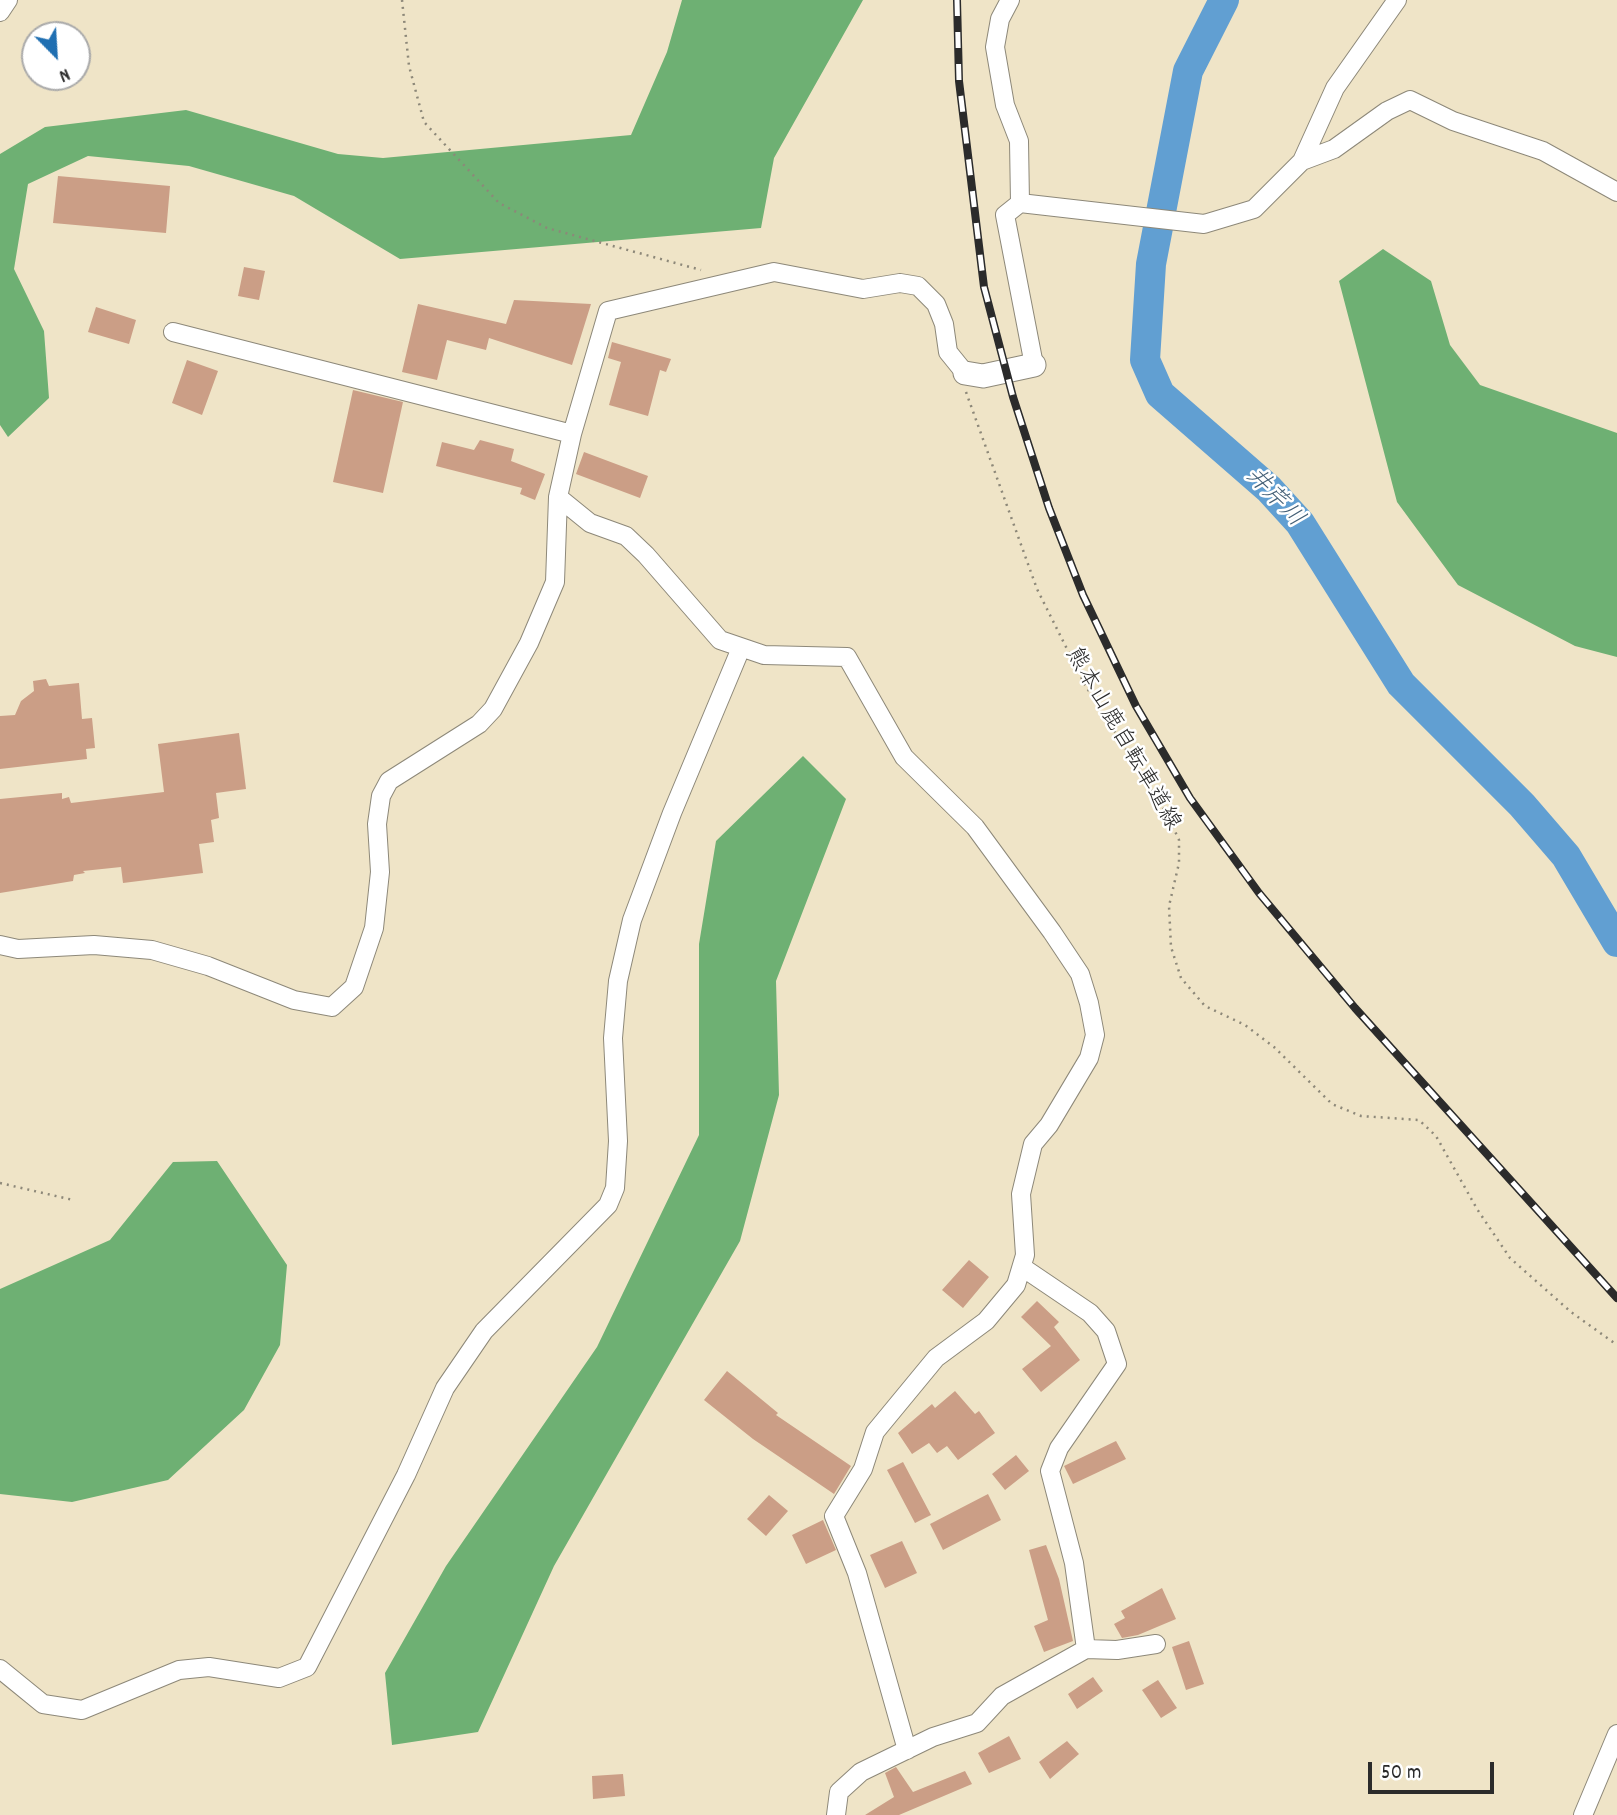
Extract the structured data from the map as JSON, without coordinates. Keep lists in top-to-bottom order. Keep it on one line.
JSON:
{"streets":{"path":["熊本山鹿自転車道線"]},"water":["井芹川"],"scale_bar":"50 m","north":"bottom right"}
